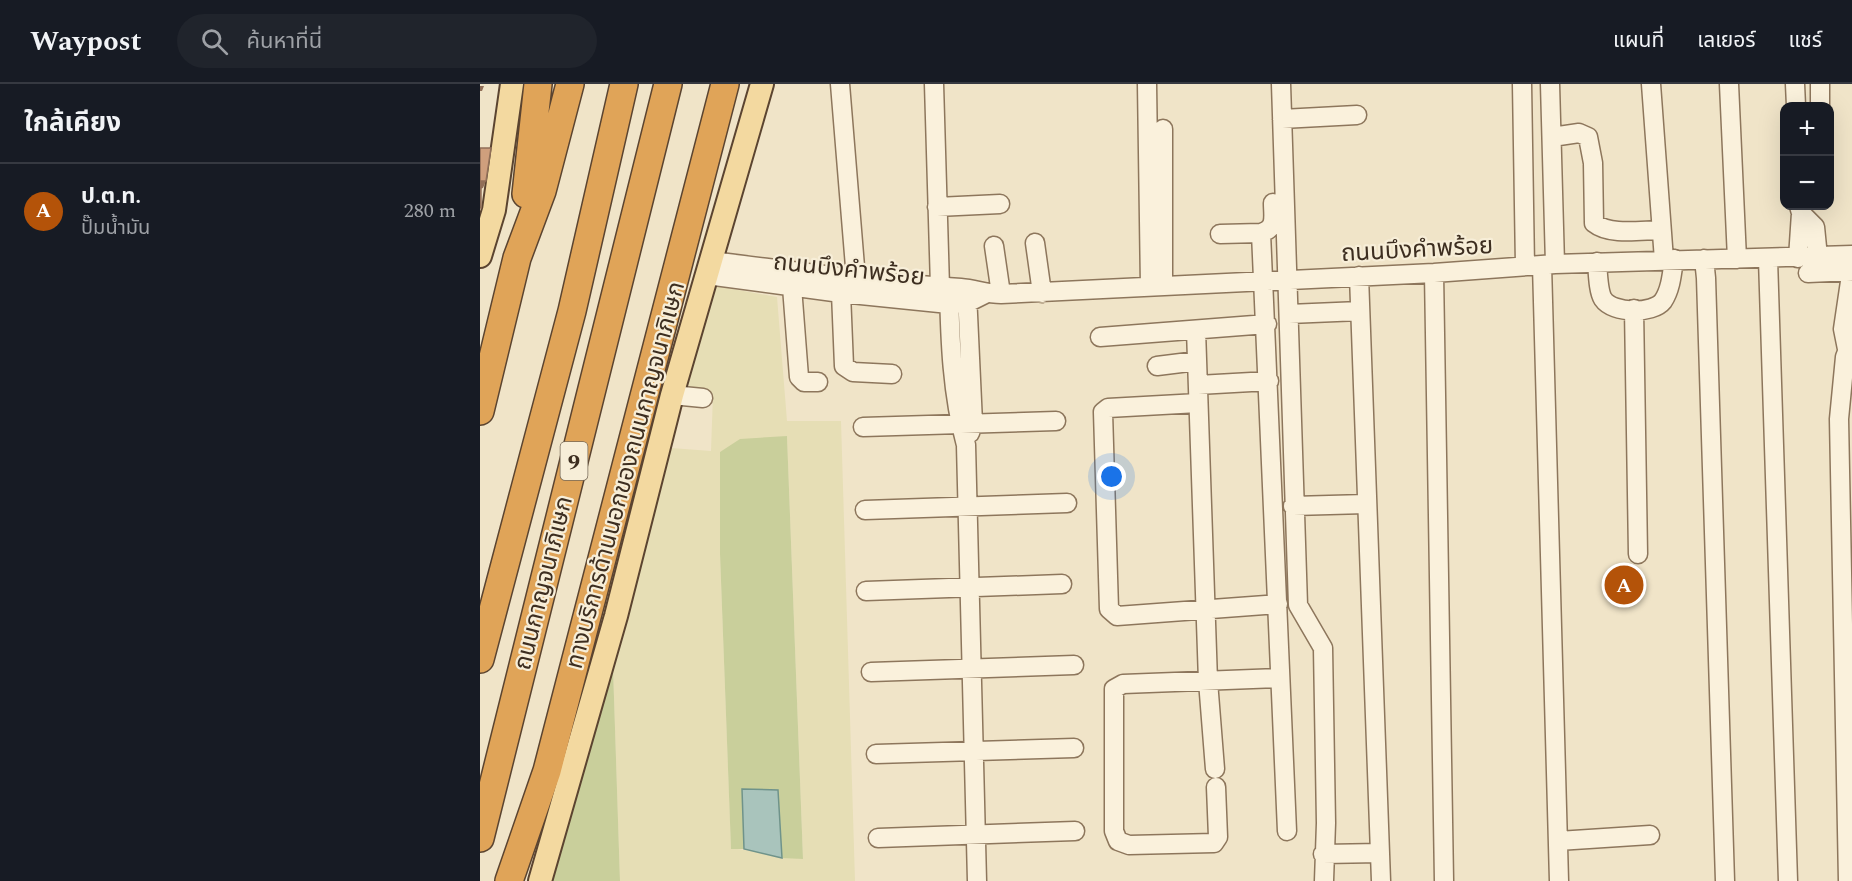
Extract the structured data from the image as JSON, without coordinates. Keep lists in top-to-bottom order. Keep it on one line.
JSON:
{"streets":{"highway":["9","ถนนกาญจนาภิเษก"],"main road":["ทางบริการด้านนอกของถนนกาญจนาภิเษก"],"street":["ถนนบึงคำพร้อย"]},"crossings":[["ถนนบึงคำพร้อย","ทางบริการด้านนอกของถนนกาญจนาภิเษก"]],"page":{"header":"Waypost","search":"ค้นหาที่นี่","nav":["แผนที่","เลเยอร์","แชร์"],"heading":"ใกล้เคียง","map_buttons":["+","−"],"list":[{"mark":"A","name":"ป.ต.ท.","note":"ปั๊มน้ำมัน","value":"280 m"}],"pins":"A"}}
